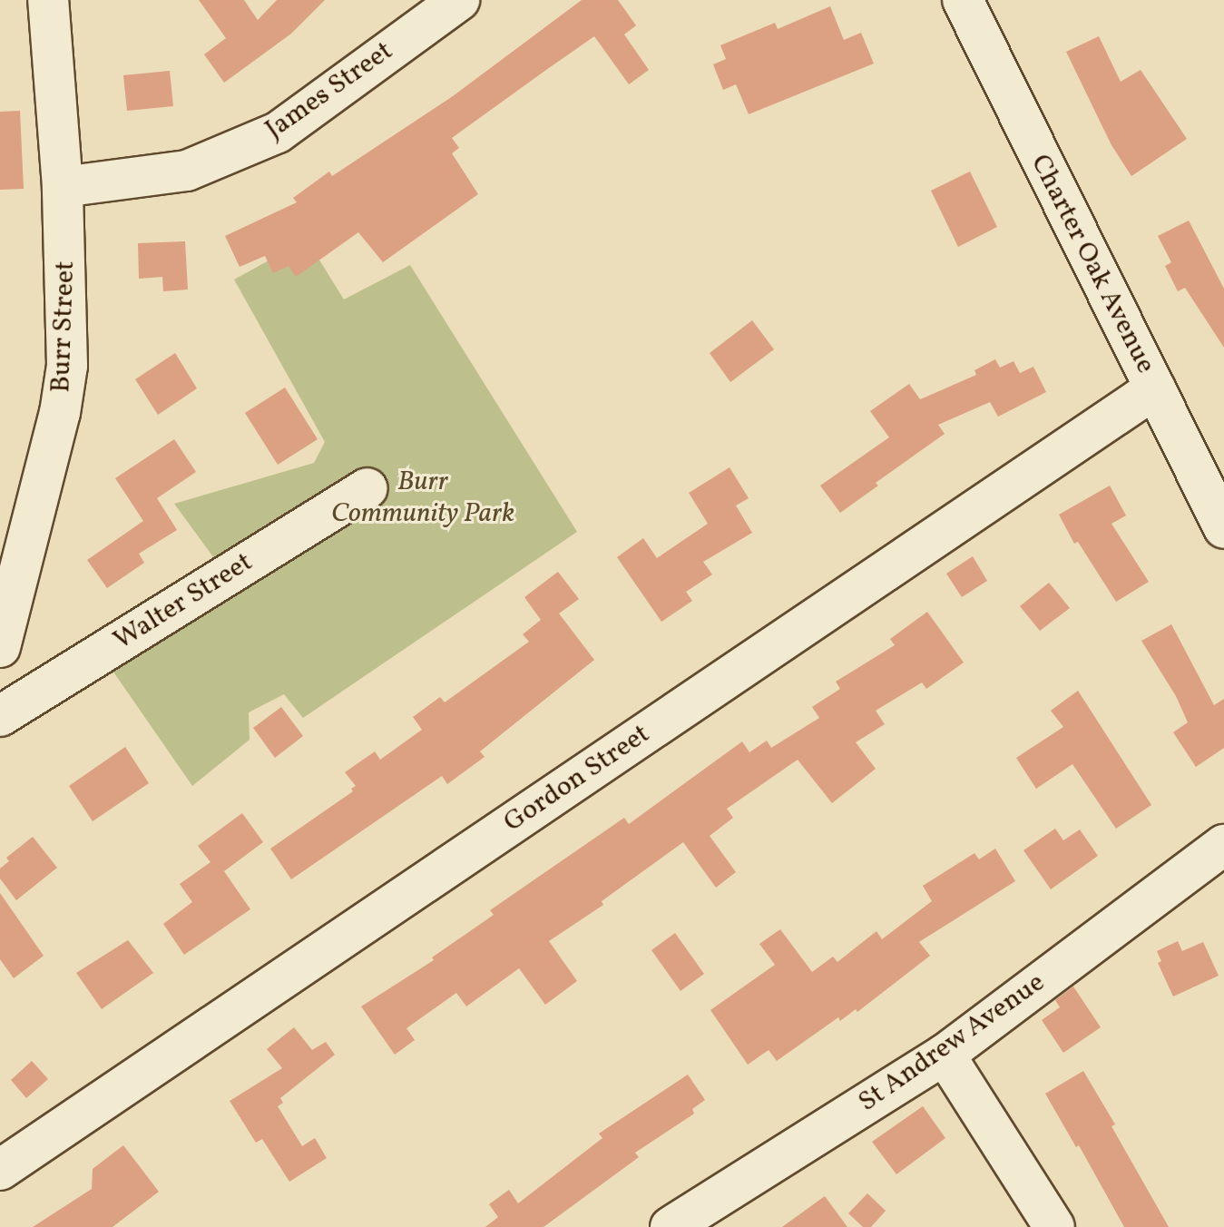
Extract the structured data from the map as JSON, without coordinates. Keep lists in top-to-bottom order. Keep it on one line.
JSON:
{"streets":{"street":["James Street","Charter Oak Avenue","Burr Street","Walter Street","Gordon Street","St Andrew Avenue"]},"crossings":[["James Street","Burr Street"],["Charter Oak Avenue","Gordon Street"]],"parks":["Burr Community Park"]}
